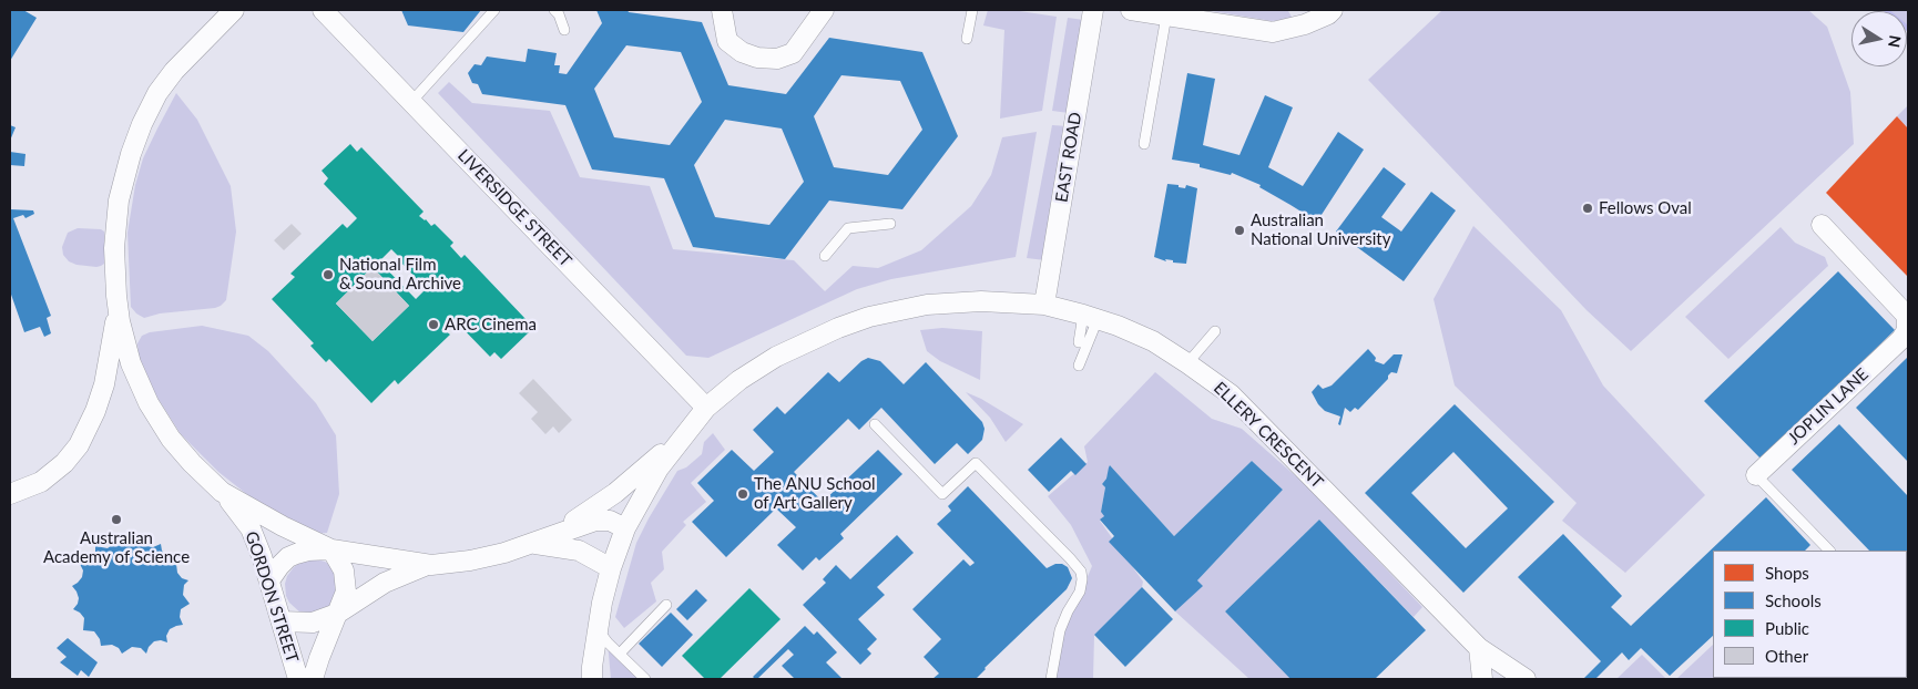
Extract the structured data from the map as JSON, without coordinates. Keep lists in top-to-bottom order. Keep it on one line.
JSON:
{"streets":{"street":["EAST ROAD","LIVERSIDGE STREET","JOPLIN LANE","ELLERY CRESCENT","GORDON STREET"]},"crossings":[["EAST ROAD","ELLERY CRESCENT"],["LIVERSIDGE STREET","ELLERY CRESCENT"]],"places":["Fellows Oval","Australian National University","National Film & Sound Archive","ARC Cinema","The ANU School of Art Gallery","Australian Academy of Science"],"legend":["Shops","Schools","Public","Other"],"north":"right"}
